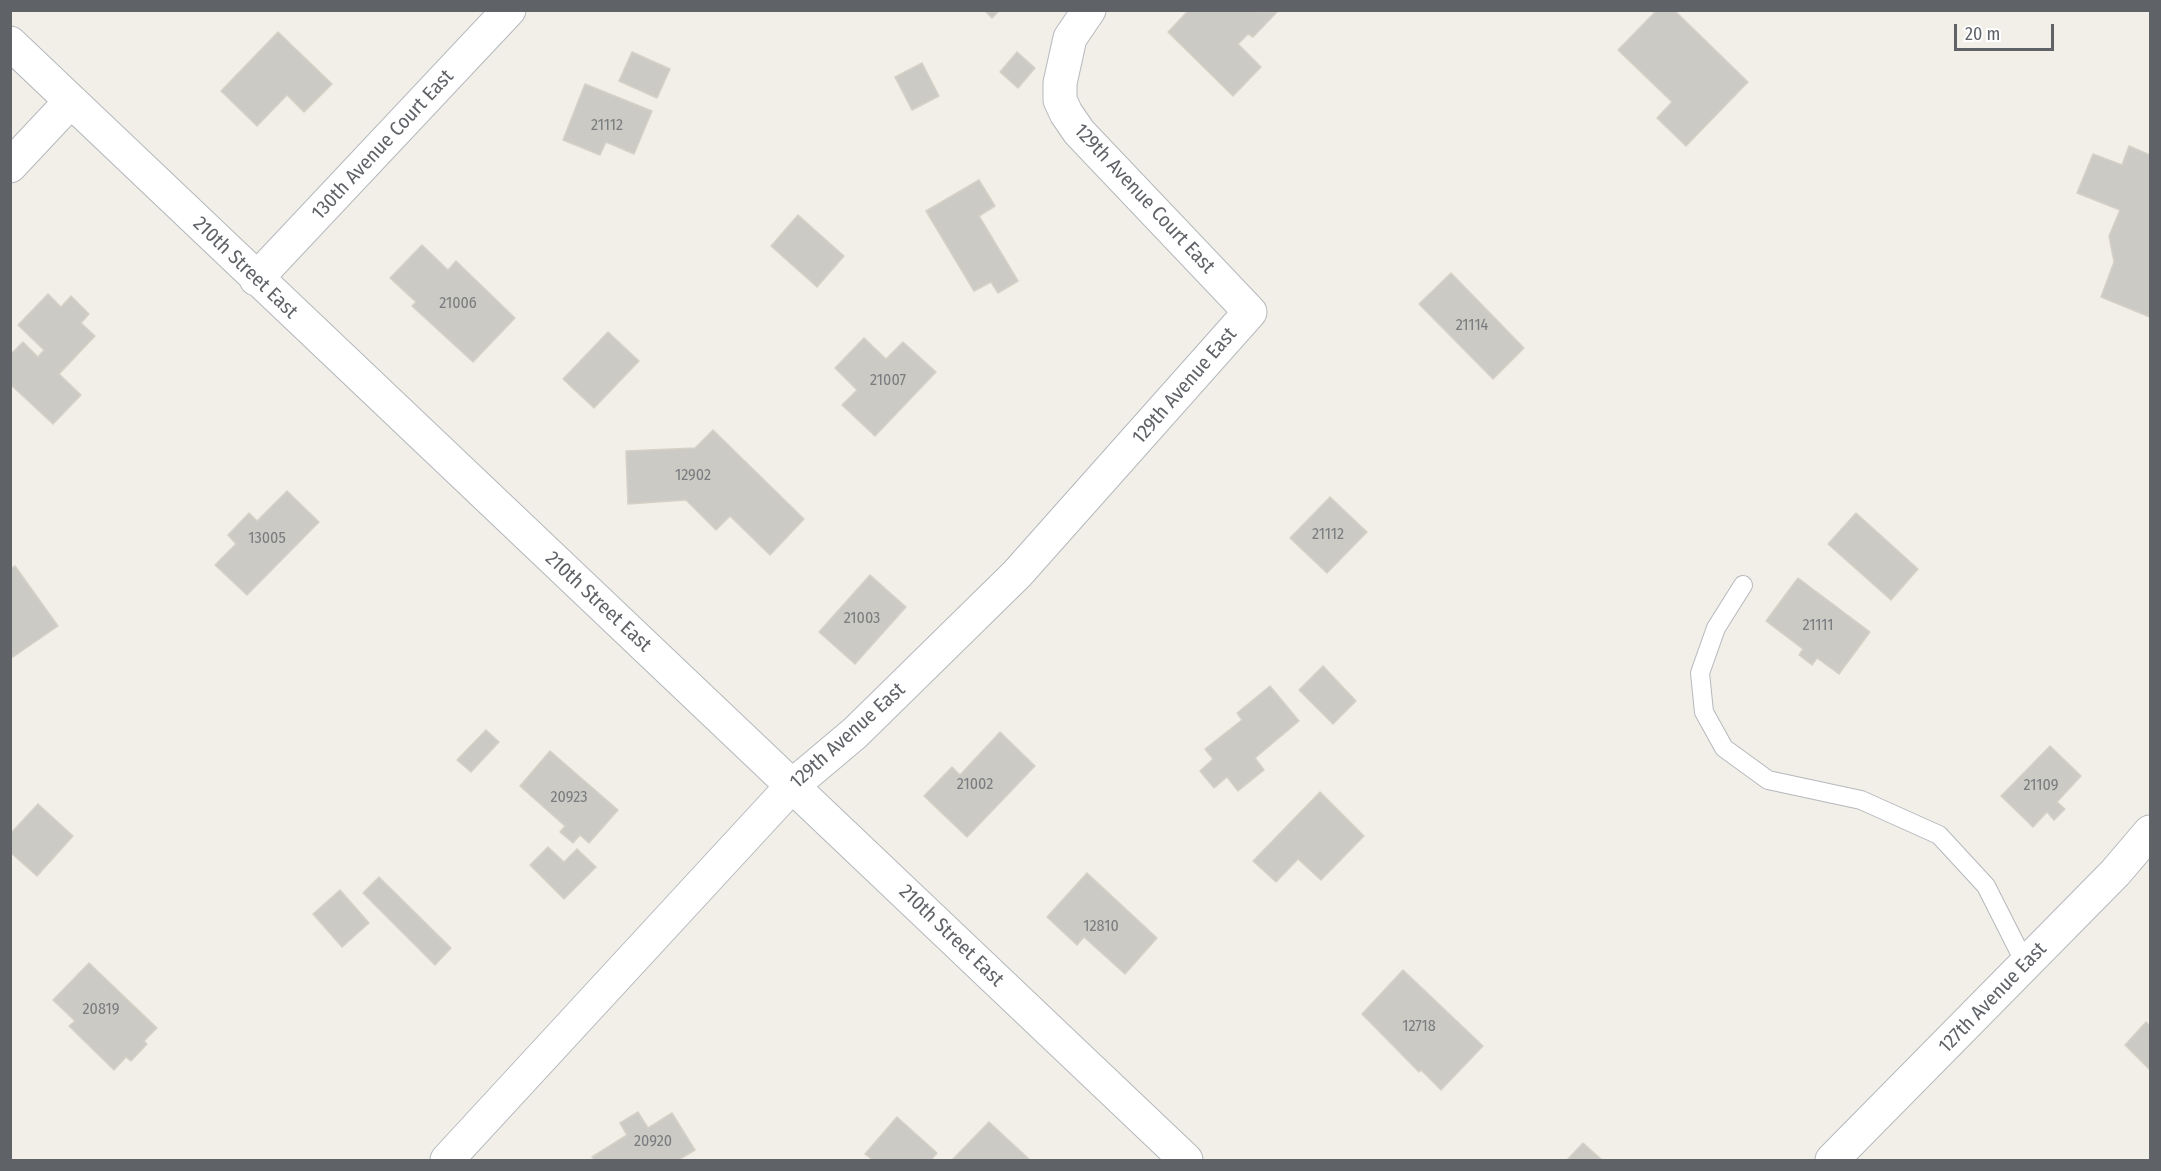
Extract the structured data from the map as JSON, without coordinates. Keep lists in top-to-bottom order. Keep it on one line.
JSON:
{"streets":{"street":["130th Avenue Court East","129th Avenue Court East","210th Street East","129th Avenue East","127th Avenue East"]},"crossings":[["130th Avenue Court East","210th Street East"],["129th Avenue Court East","129th Avenue East"],["210th Street East","129th Avenue East"]],"house_numbers":["21112","21006","21114","21007","12902","21112","13005","21003","21111","21002","21109","20923","12810","20819","12718","20920"],"scale_bar":"20 m"}
